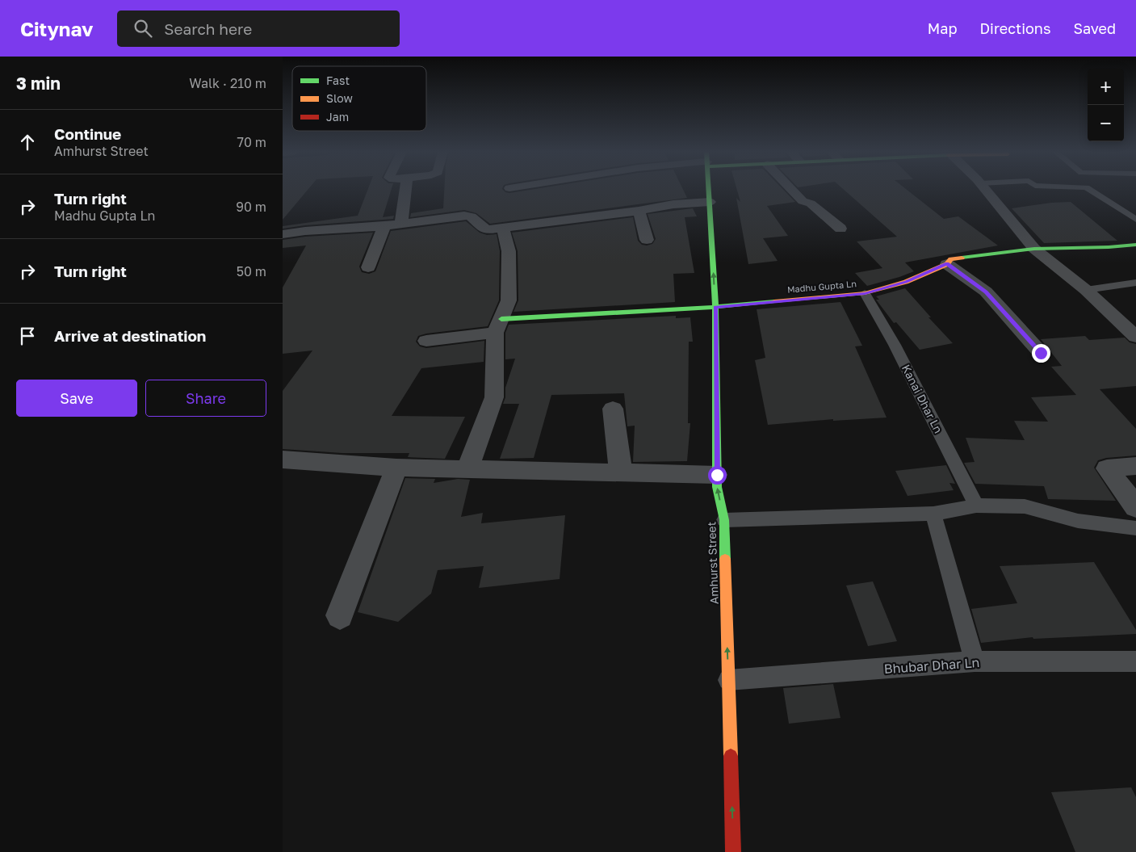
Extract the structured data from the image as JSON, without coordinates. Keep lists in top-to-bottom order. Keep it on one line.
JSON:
{"streets":{"street":["Madhu Gupta Ln","Amhurst Street"],"lane":["Kanai Dhar Ln","Bhubar Dhar Ln"]},"crossings":[["Madhu Gupta Ln","Kanai Dhar Ln"],["Madhu Gupta Ln","Amhurst Street"],["Amhurst Street","Bhubar Dhar Ln"]],"one_way":["Amhurst Street"],"legend":["Fast","Slow","Jam"],"page":{"header":"Citynav","search":"Search here","nav":["Map","Directions","Saved"],"heading":["3 min","Walk · 210 m"],"map_buttons":["+","−"],"list":[["Continue","Amhurst Street","70 m"],["Turn right","Madhu Gupta Ln","90 m"],["Turn right","50 m"],"Arrive at destination"],"buttons":["Save","Share"]}}
